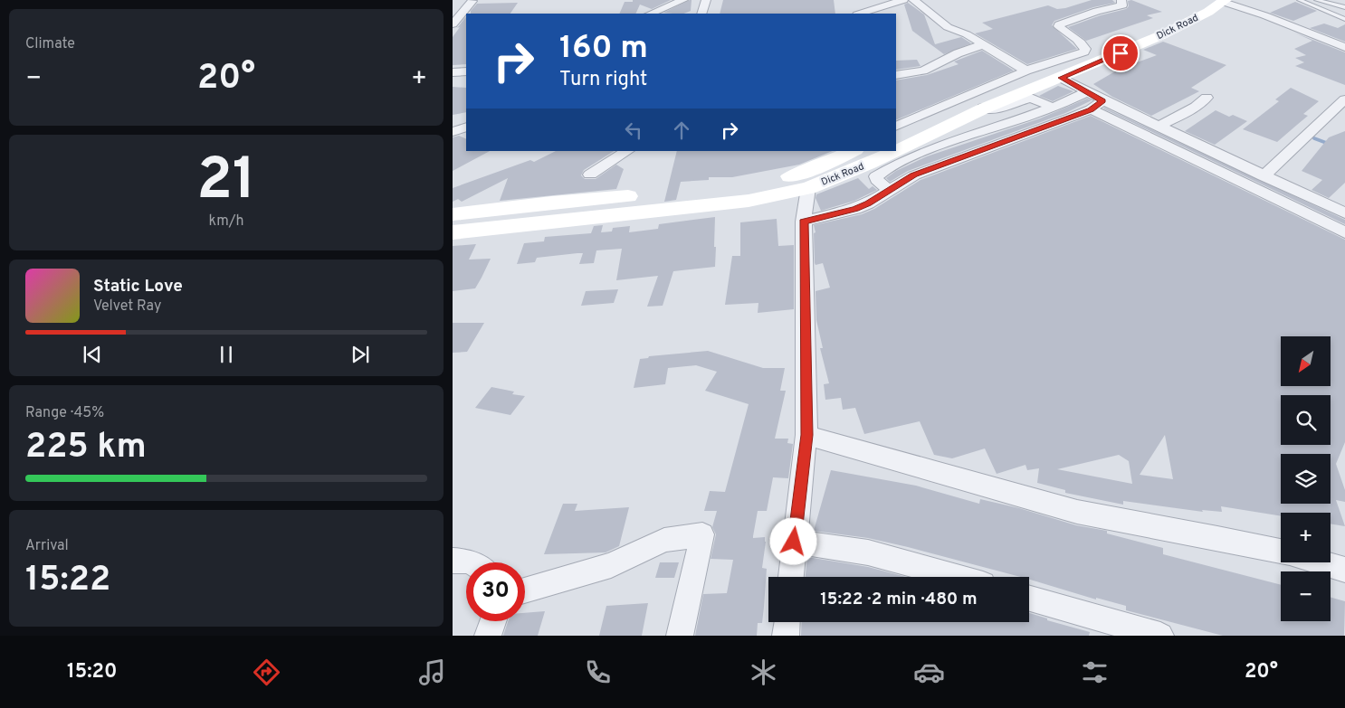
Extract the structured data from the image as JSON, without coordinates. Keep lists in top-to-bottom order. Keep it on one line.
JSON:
{"streets":{"main road":["Dick Road"]},"north":"bottom left","page":{"tile":["Climate",["21","km/h"],["Range · 45%","225 km"],["Arrival","15:22"]],"turn":["160 m","Turn right"],"heat":["−","20°","+"],"song":["Static Love","Velvet Ray"],"map_buttons":["+","−"],"limit":"30","trip":"15:22 · 2 min · 480 m","tabs":["15:20","20°"]}}
